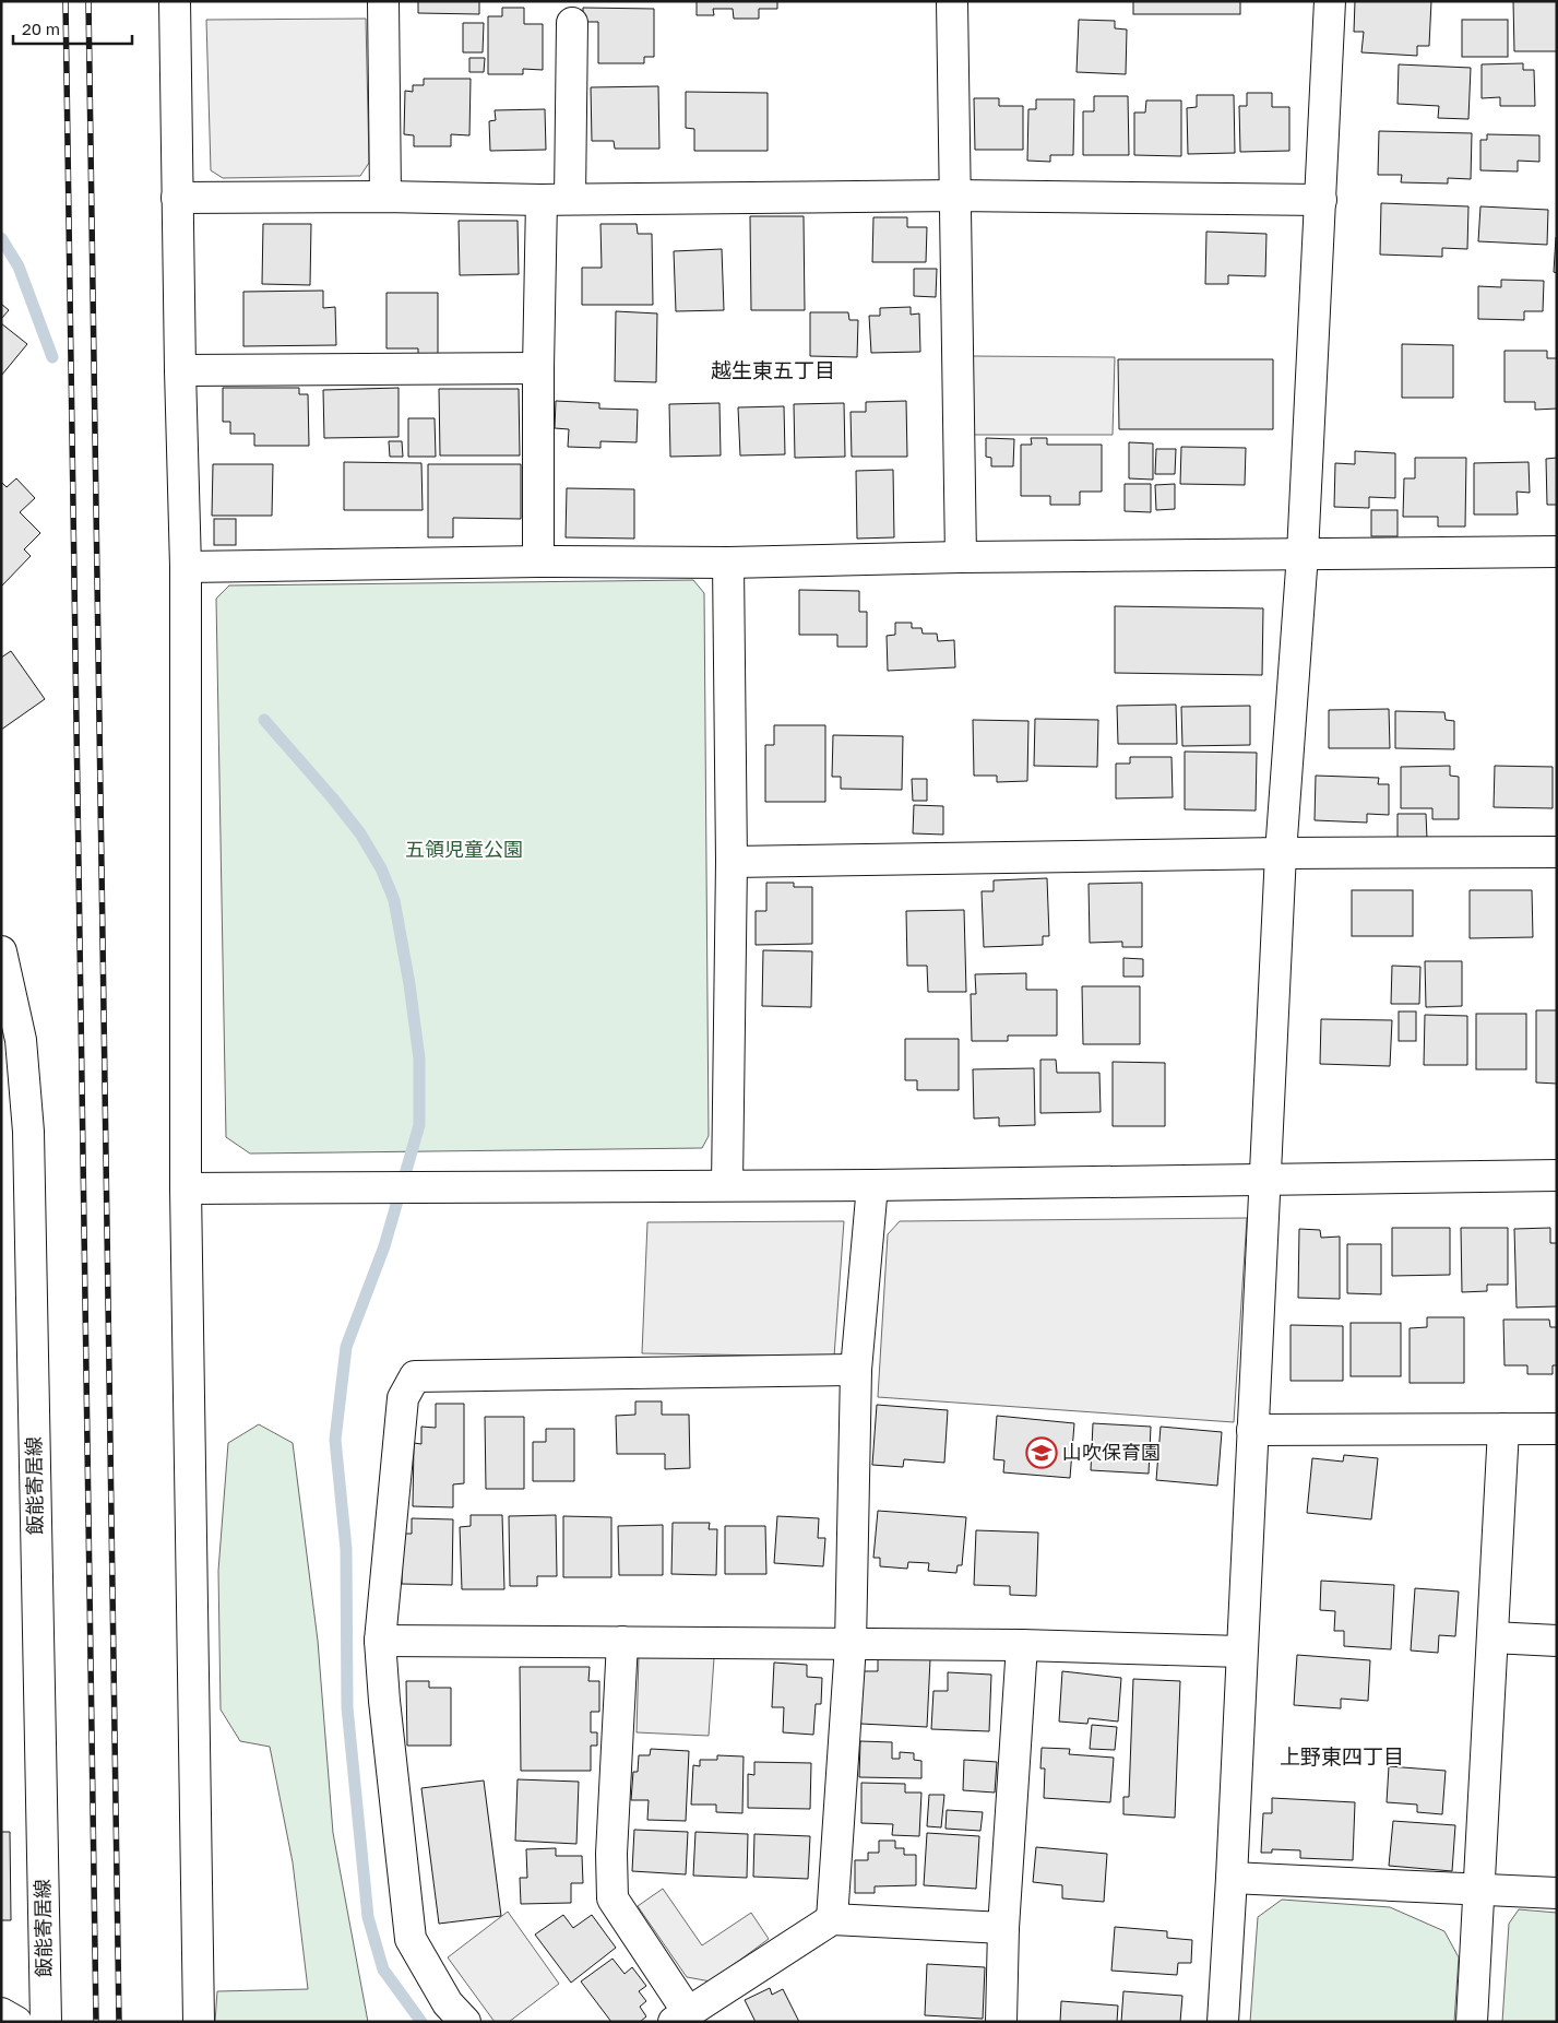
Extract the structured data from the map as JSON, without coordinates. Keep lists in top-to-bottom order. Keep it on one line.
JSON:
{"streets":{"street":["飯能寄居線"]},"districts":["越生東五丁目","上野東四丁目"],"parks":["五領児童公園"],"places":{"school or university":["山吹保育園"]},"scale_bar":"20 m"}
